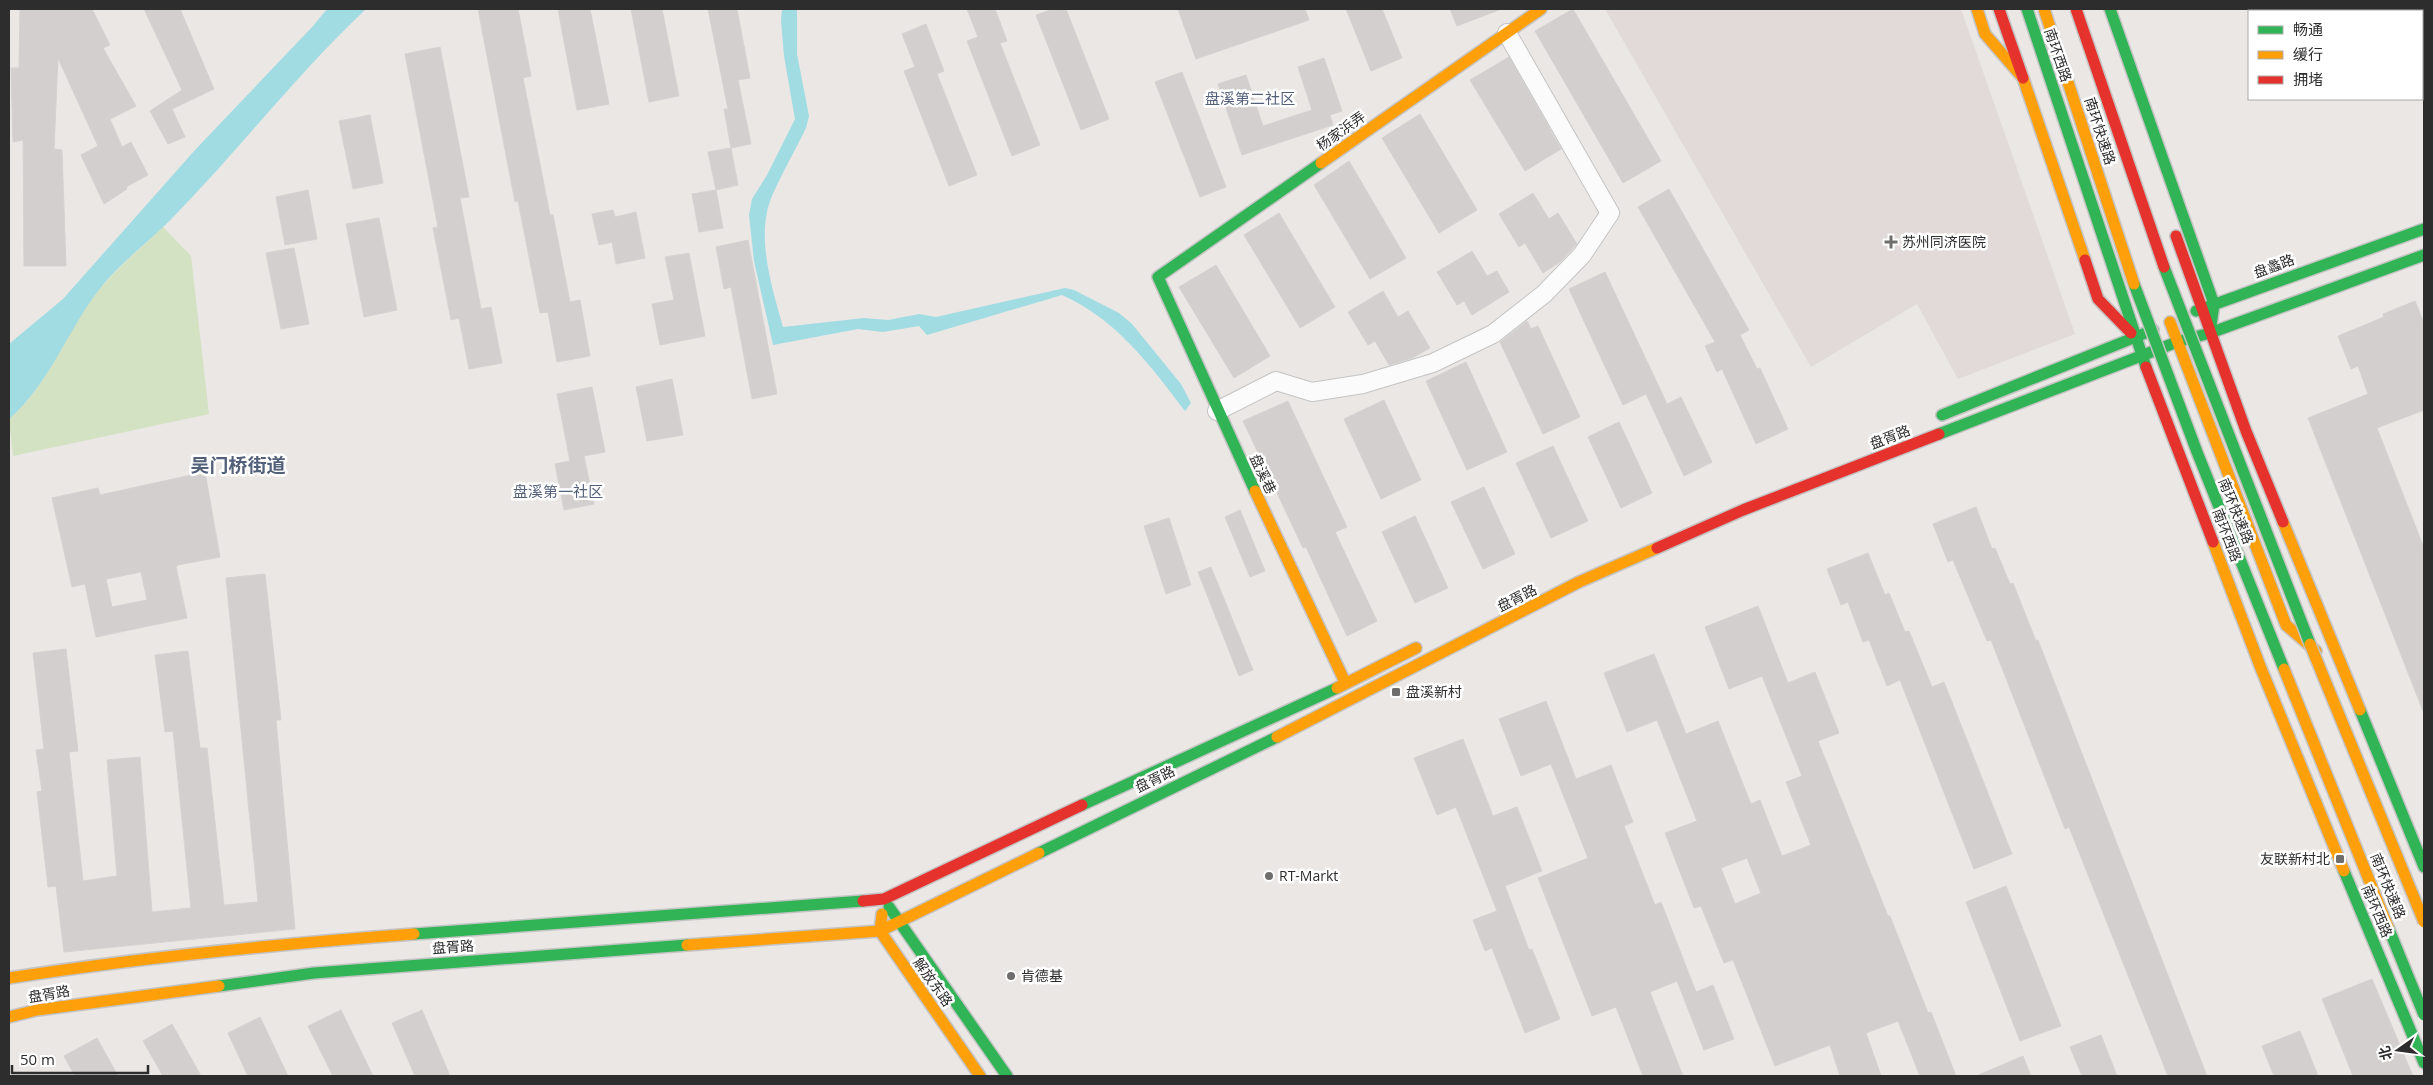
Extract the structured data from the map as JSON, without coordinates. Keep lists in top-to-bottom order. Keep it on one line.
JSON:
{"streets":{"main road":["南环西路","杨家浜弄","南环快速路","盘蠡路","盘胥路","盘溪巷","解放东路"]},"crossings":[["南环西路","盘蠡路"],["南环西路","盘胥路"],["杨家浜弄","盘溪巷"],["盘胥路","盘溪巷"],["盘胥路","解放东路"]],"districts":["盘溪第二社区","吴门桥街道","盘溪第一社区"],"places":{"health":["苏州同济医院"],"transit":["盘溪新村","友联新村北"],"other":["RT-Markt","肯德基"]},"legend":["畅通","缓行","拥堵"],"scale_bar":"50 m","north":"left"}
